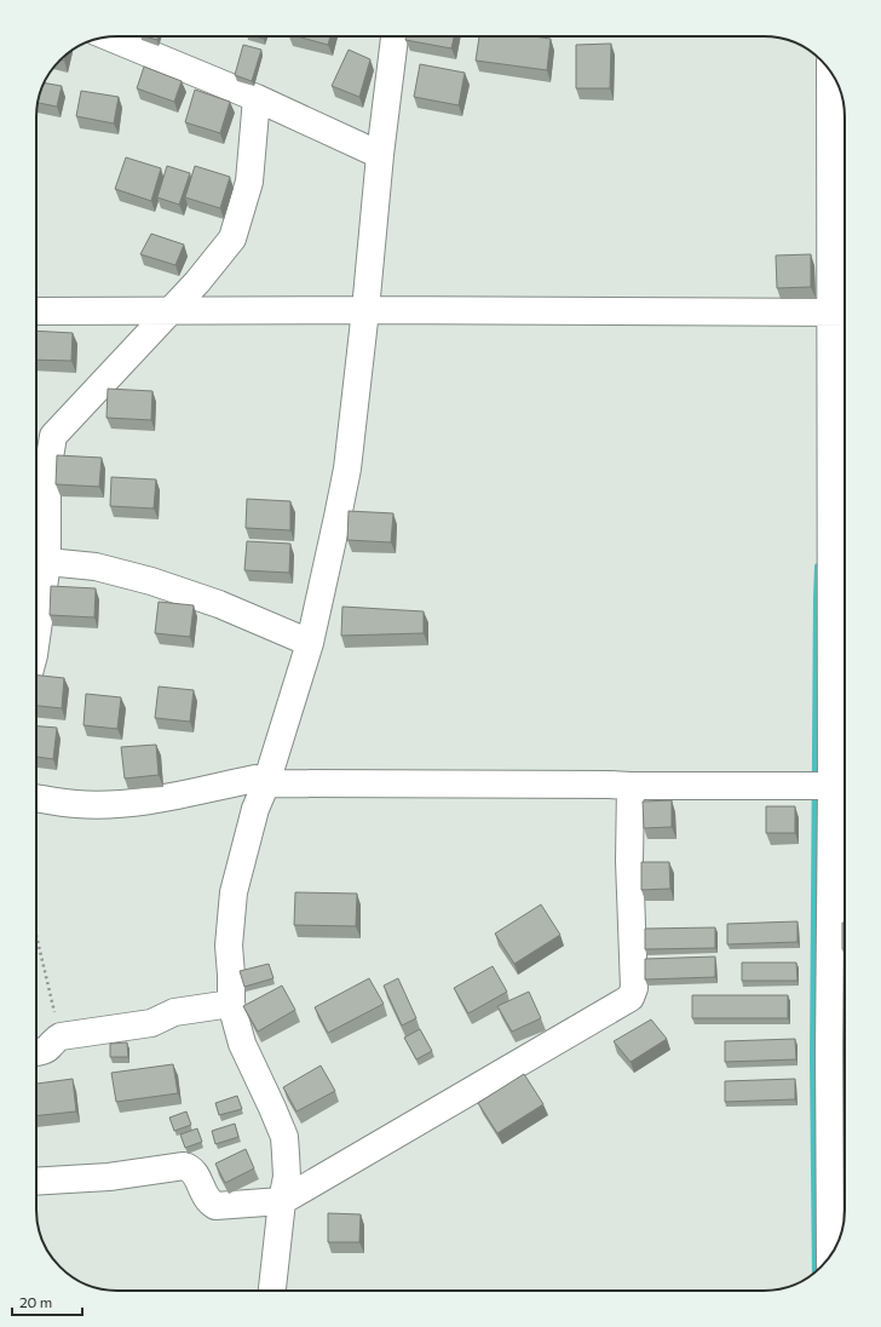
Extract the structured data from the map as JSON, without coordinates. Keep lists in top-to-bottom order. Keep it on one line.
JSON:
{"scale_bar":"20 m"}
